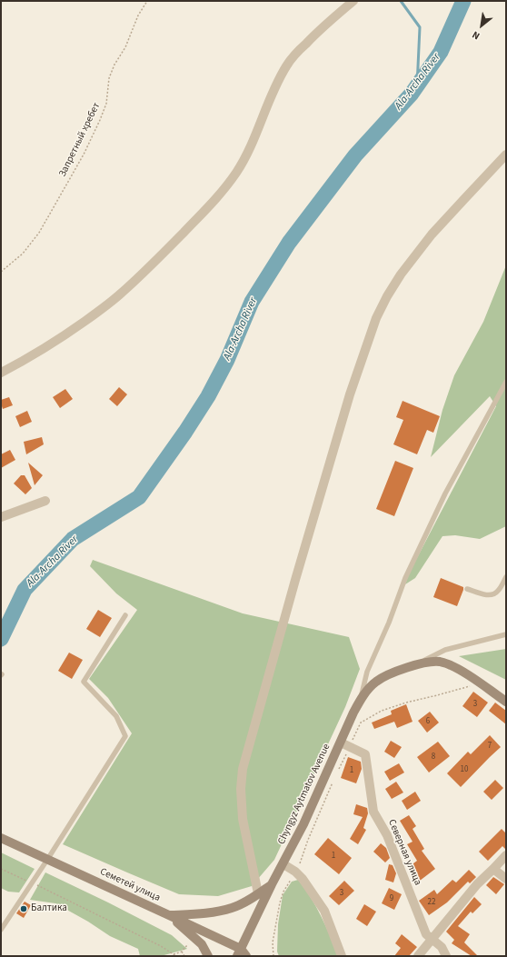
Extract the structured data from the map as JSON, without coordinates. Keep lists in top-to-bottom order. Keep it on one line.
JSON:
{"streets":{"main road":["Chyngyz Aytmatov Avenue","Семетей улица"],"street":["Северная улица"],"path":["Запретный хребет"]},"crossings":[["Chyngyz Aytmatov Avenue","Северная улица"],["Chyngyz Aytmatov Avenue","Семетей улица"]],"water":["Ala-Archa River"],"places":["Балтика"],"house_numbers":["3","6","7","8","10","1","1","3","9","22"],"north":"bottom left"}
